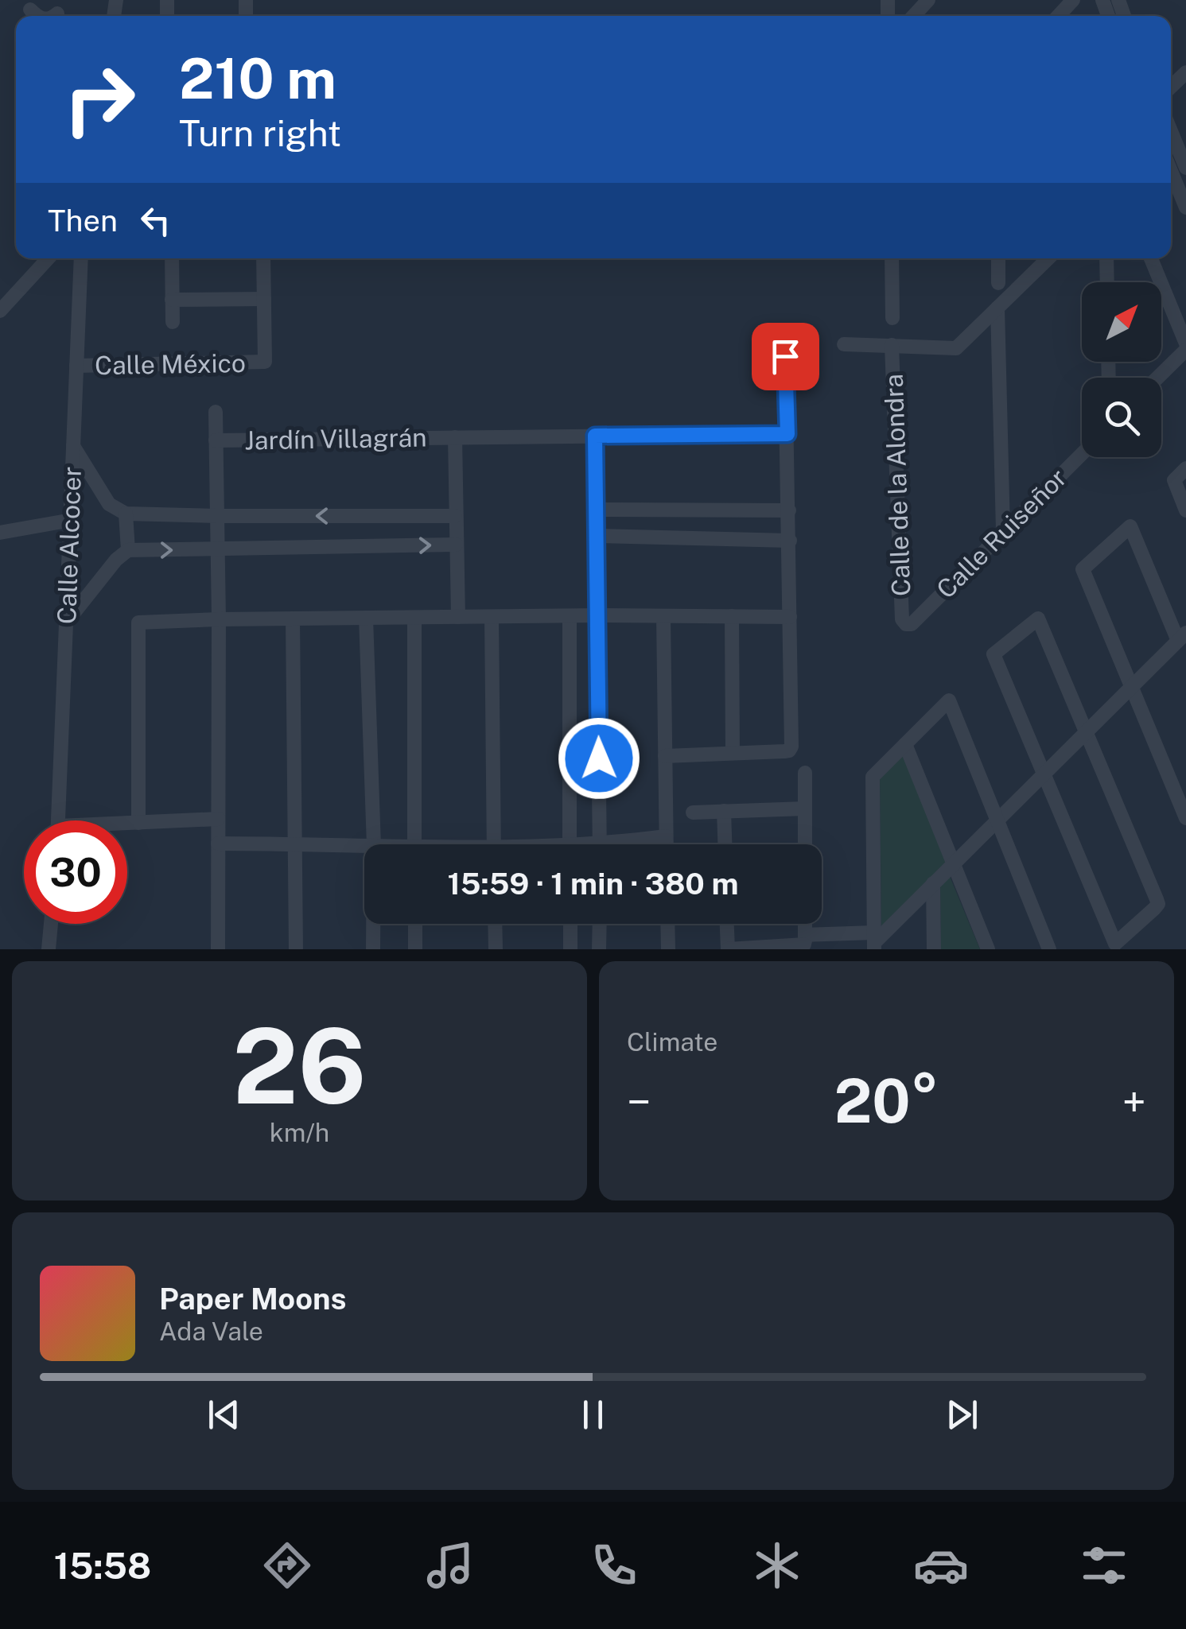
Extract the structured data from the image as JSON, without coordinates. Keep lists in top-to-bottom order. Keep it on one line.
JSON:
{"streets":{"street":["Calle México","Jardín Villagrán","Calle de la Alondra","Calle Ruiseñor","Calle Alcocer"]},"crossings":[["Calle México","Calle Alcocer"],["Calle de la Alondra","Calle Ruiseñor"]],"north":"top right","page":{"turn":["210 m","Turn right"],"then":"Then","limit":"30","trip":"15:59 · 1 min · 380 m","tile":[["26","km/h"],"Climate"],"heat":["−","20°","+"],"song":["Paper Moons","Ada Vale"],"tabs":"15:58"}}
